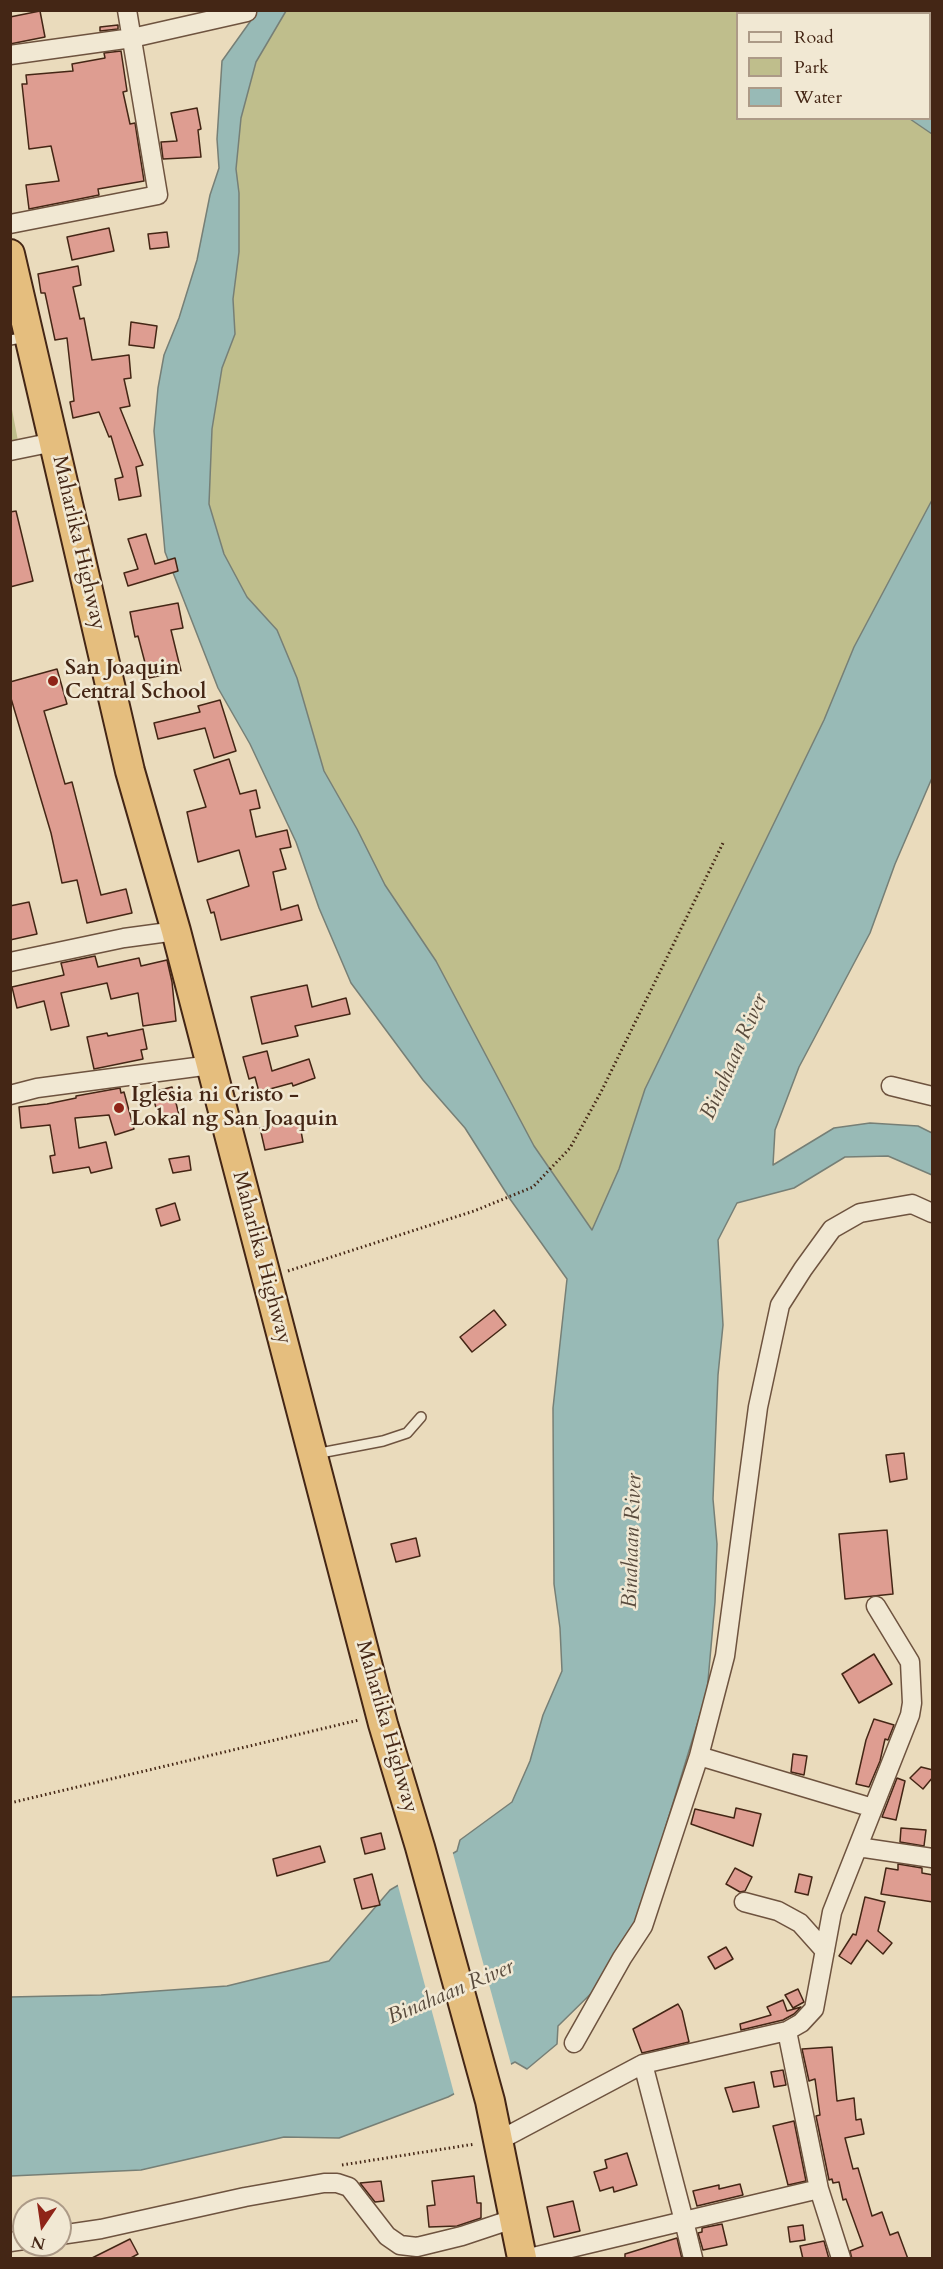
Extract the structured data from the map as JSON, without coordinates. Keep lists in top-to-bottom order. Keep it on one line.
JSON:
{"streets":{"highway":["Maharlika Highway"]},"water":["Binahaan River"],"places":["San Joaquin Central School","Iglesia ni Cristo - Lokal ng San Joaquin"],"legend":["Road","Park","Water"],"north":"bottom"}
